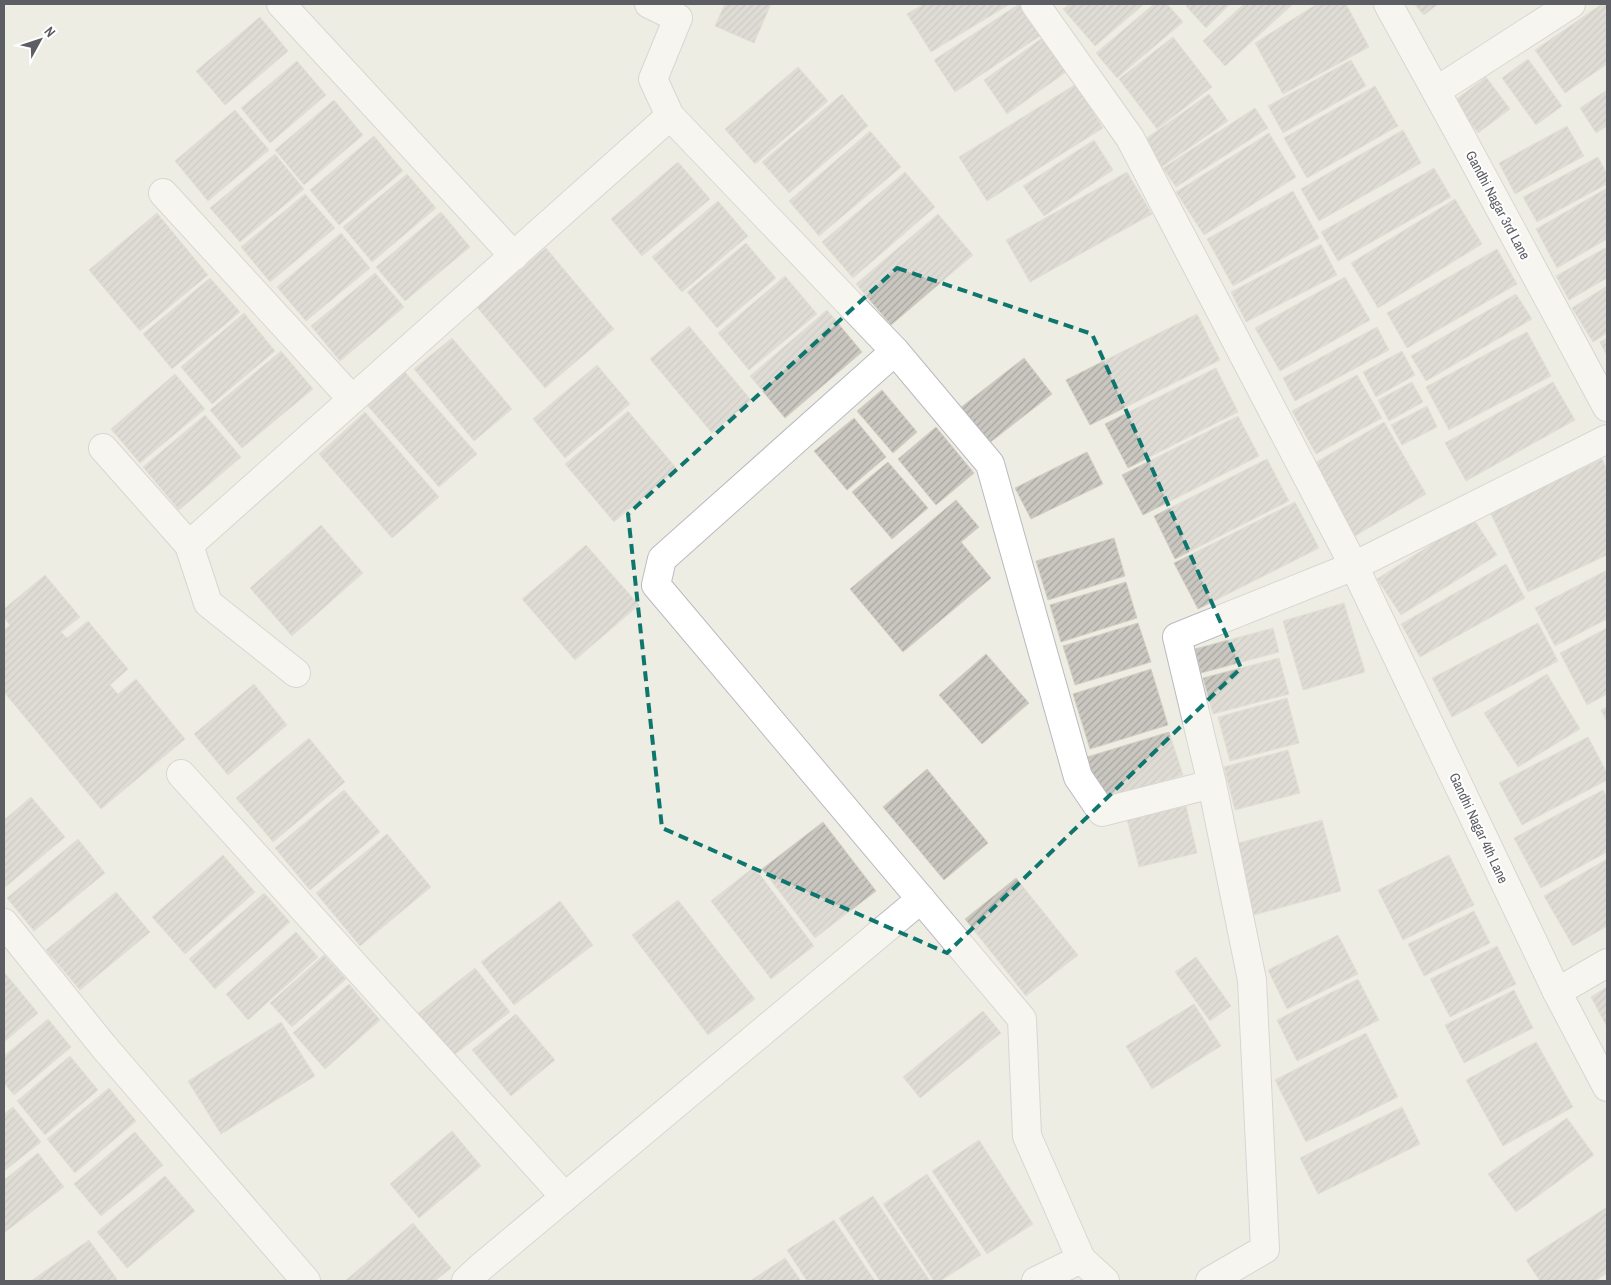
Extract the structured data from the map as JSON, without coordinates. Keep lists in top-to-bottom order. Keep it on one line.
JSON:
{"streets":{"street":["Gandhi Nagar 3rd Lane","Gandhi Nagar 4th Lane"]},"north":"top right"}
